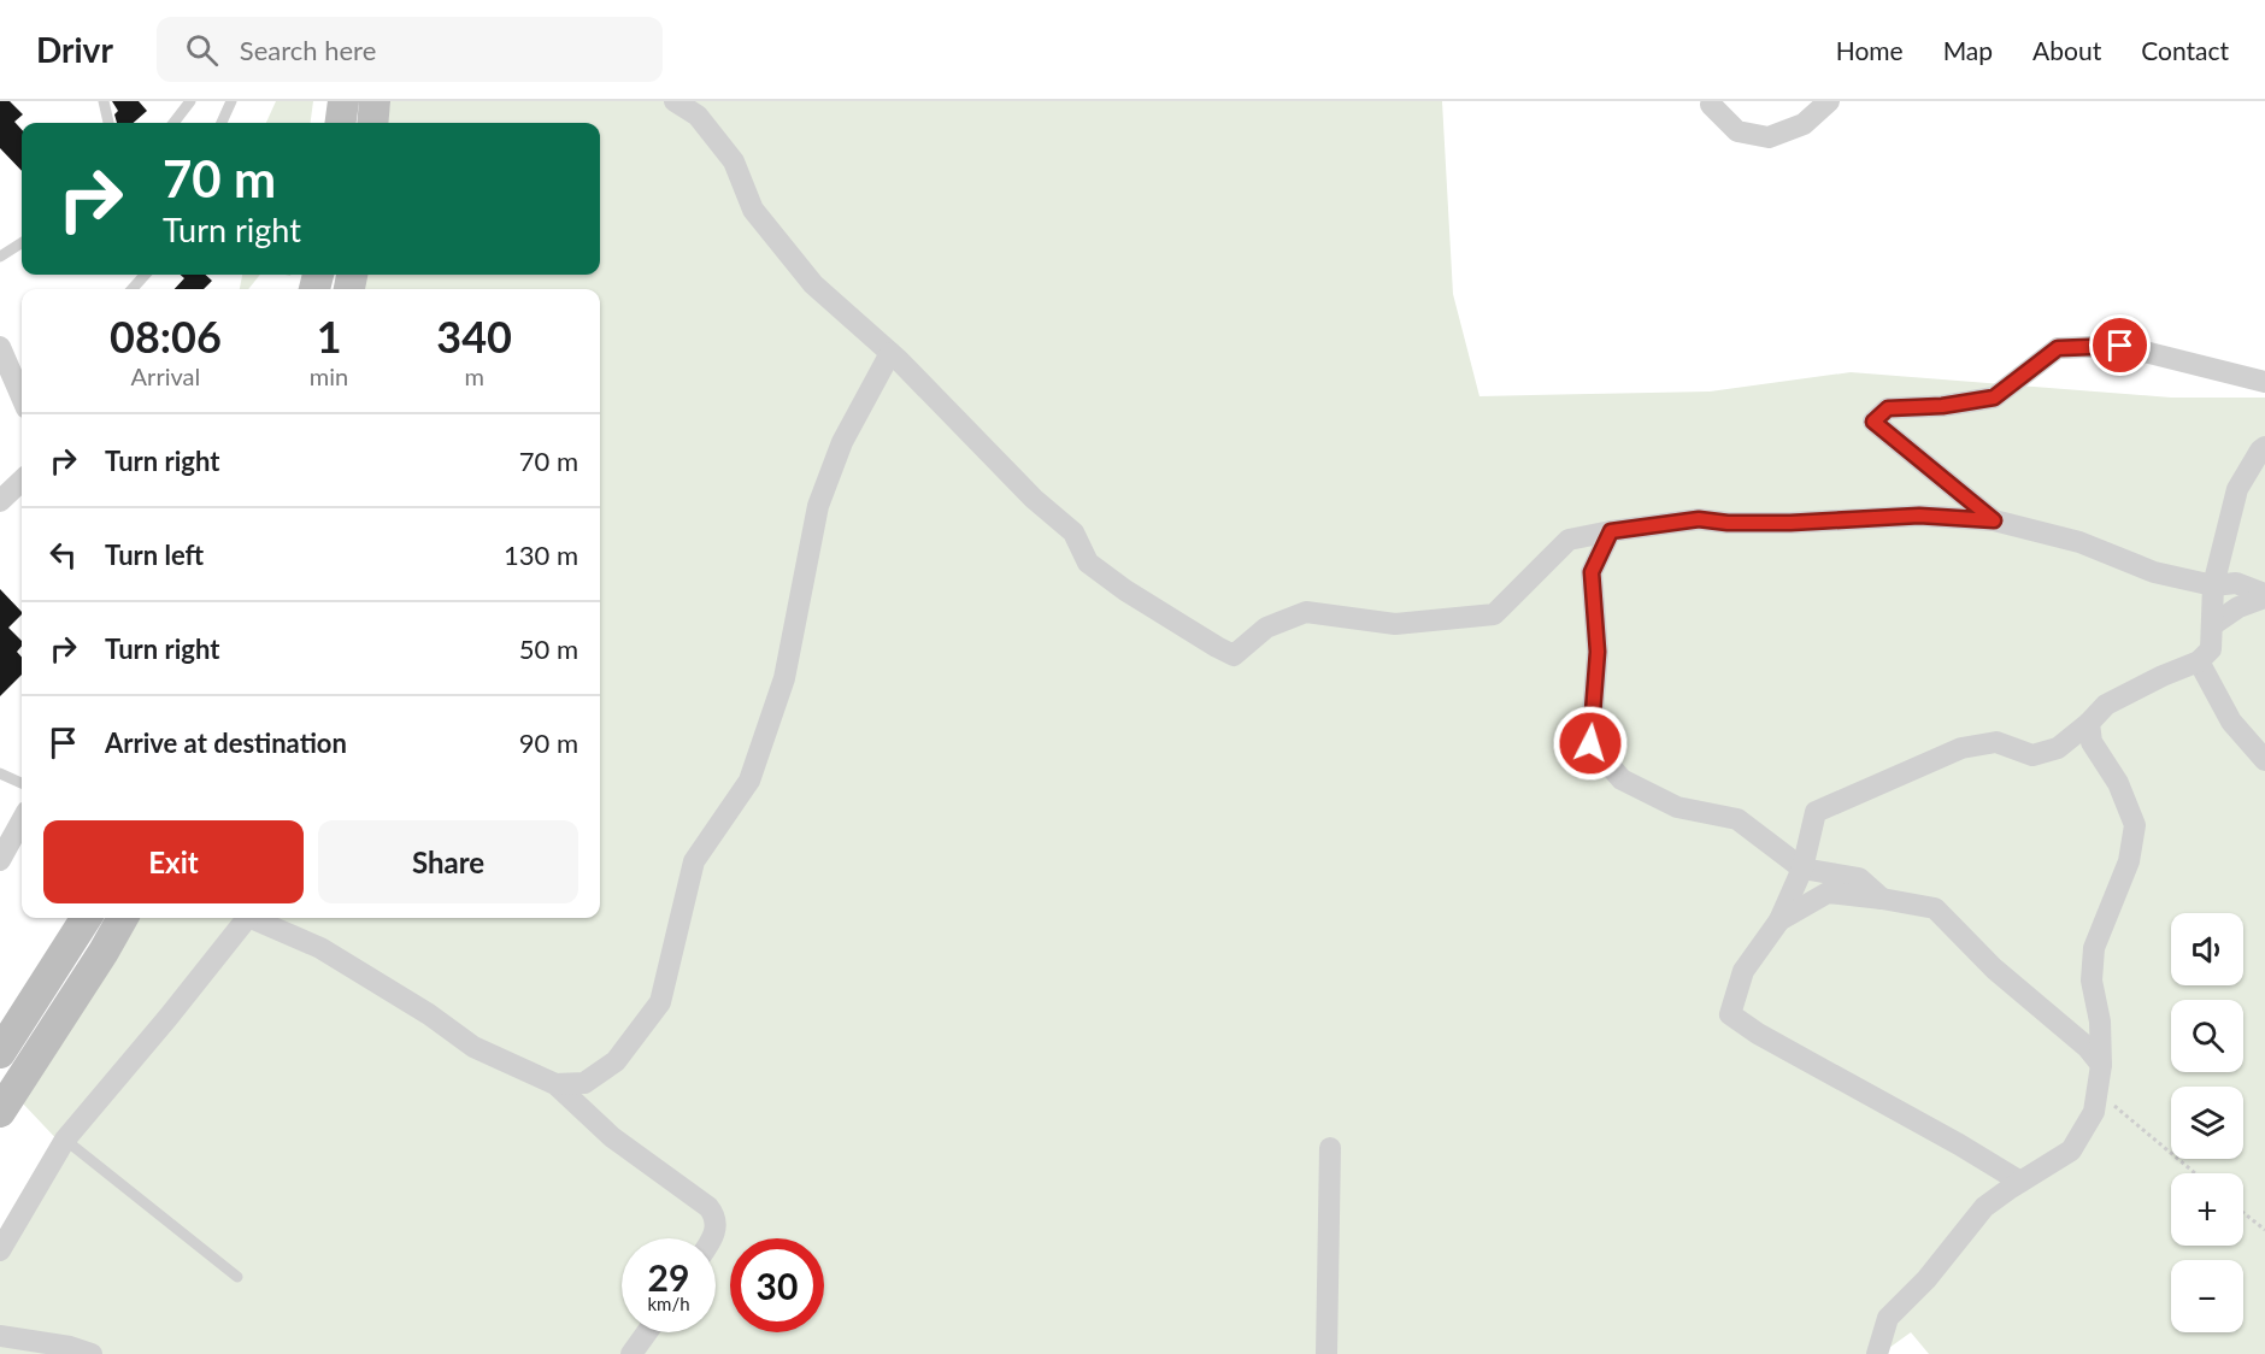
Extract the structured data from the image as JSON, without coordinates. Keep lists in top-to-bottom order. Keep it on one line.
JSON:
{"page":{"header":"Drivr","search":"Search here","nav":["Home","Map","About","Contact"],"turn":["70 m","Turn right"],"eta":["08:06","Arrival","1","min","340","m"],"list":[{"name":"Turn right","value":"70 m"},{"name":"Turn left","value":"130 m"},{"name":"Turn right","value":"50 m"},{"name":"Arrive at destination","value":"90 m"}],"buttons":["Exit","Share"],"map_buttons":["+","−"],"speed":"29 km/h","limit":"30"}}
